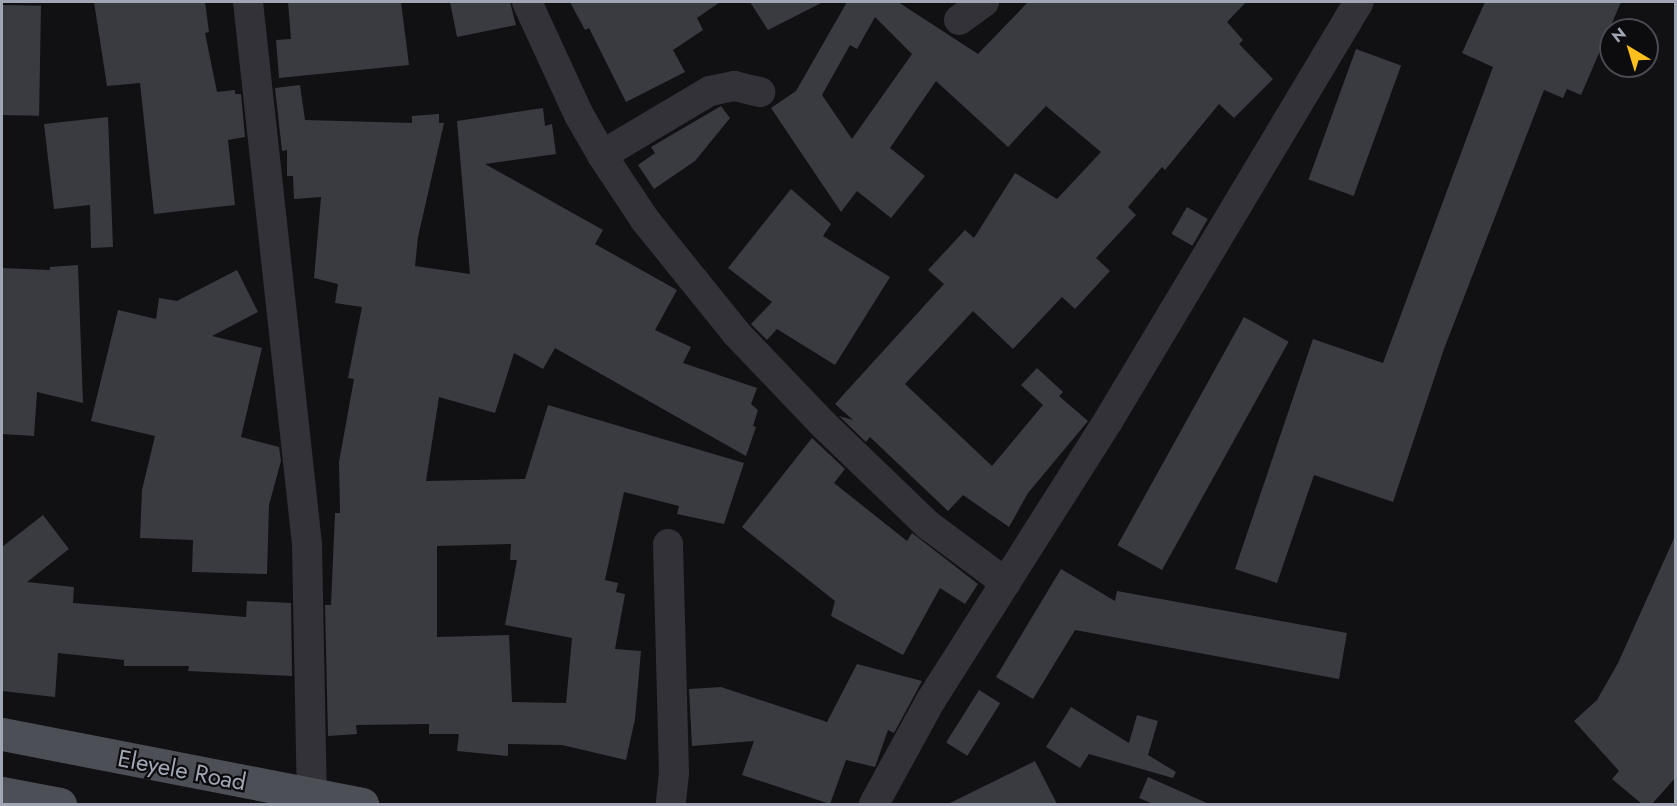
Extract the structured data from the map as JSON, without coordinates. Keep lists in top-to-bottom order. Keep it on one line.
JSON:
{"streets":{"main road":["Eleyele Road"]},"north":"top left"}
